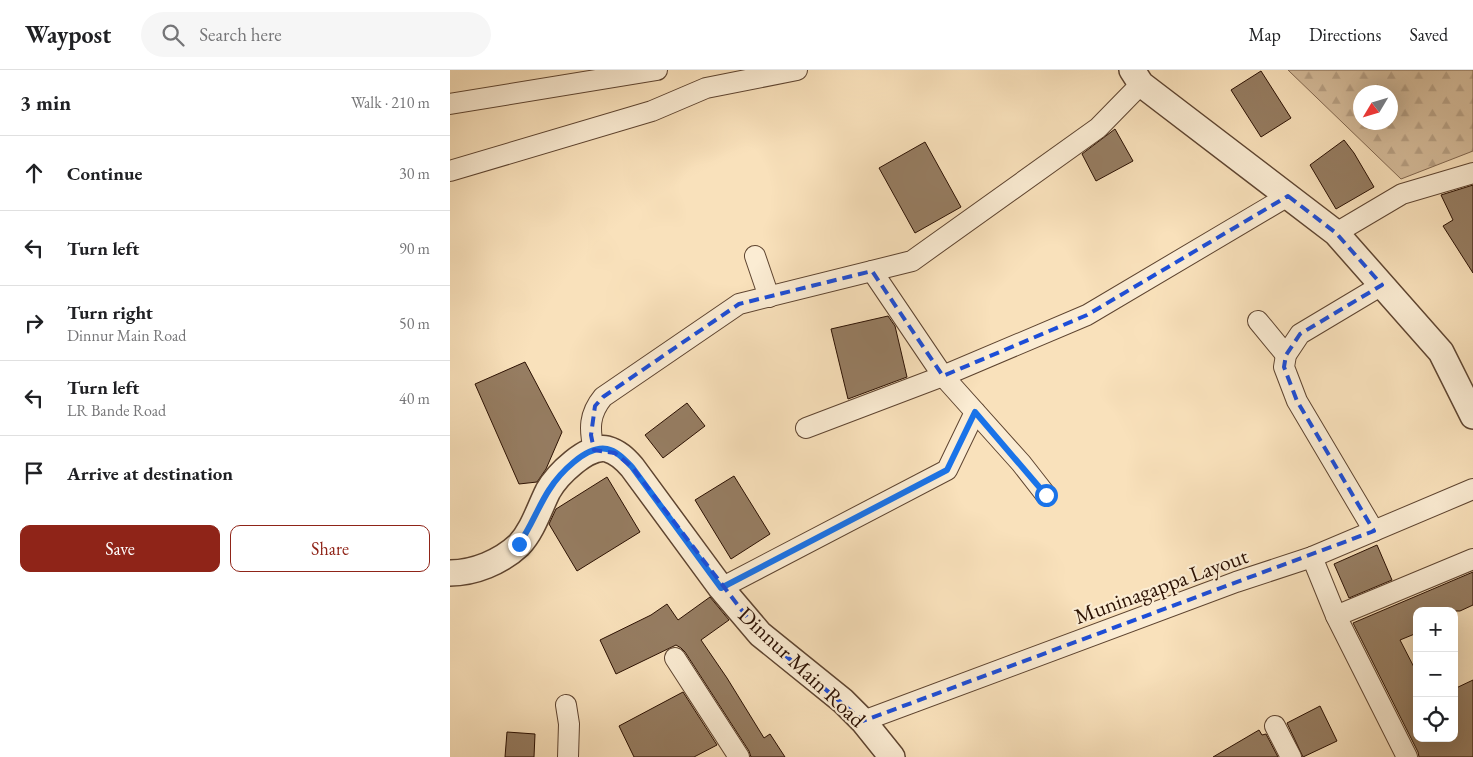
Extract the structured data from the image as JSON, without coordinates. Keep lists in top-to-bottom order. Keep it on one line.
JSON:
{"streets":{"street":["Muninagappa Layout","Dinnur Main Road"]},"crossings":[["Muninagappa Layout","Dinnur Main Road"]],"north":"bottom left","page":{"header":"Waypost","search":"Search here","nav":["Map","Directions","Saved"],"heading":["3 min","Walk · 210 m"],"list":[["Continue","30 m"],["Turn left","90 m"],["Turn right","Dinnur Main Road","50 m"],["Turn left","LR Bande Road","40 m"],"Arrive at destination"],"buttons":["Save","Share"],"map_buttons":["+","−"]}}
